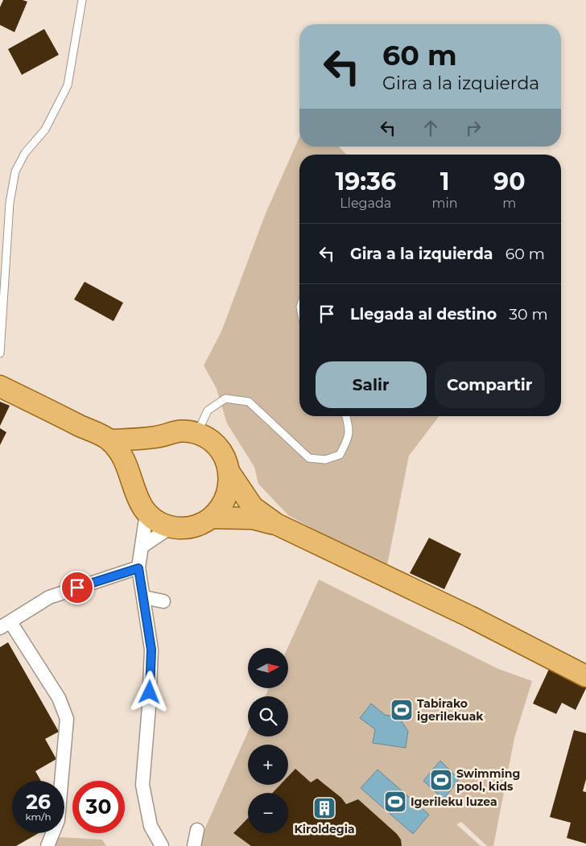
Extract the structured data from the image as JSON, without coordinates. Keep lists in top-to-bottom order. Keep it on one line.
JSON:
{"places":{"sports":["Tabirako igerilekuak","Swimming pool, kids","Igerileku luzea"],"building":["Kiroldegia"]},"north":"right","page":{"turn":["60 m","Gira a la izquierda"],"eta":["19:36","Llegada","1","min","90","m"],"list":[{"name":"Gira a la izquierda","value":"60 m"},{"name":"Llegada al destino","value":"30 m"}],"buttons":["Salir","Compartir"],"map_buttons":["+","−"],"speed":"26 km/h","limit":"30"}}
